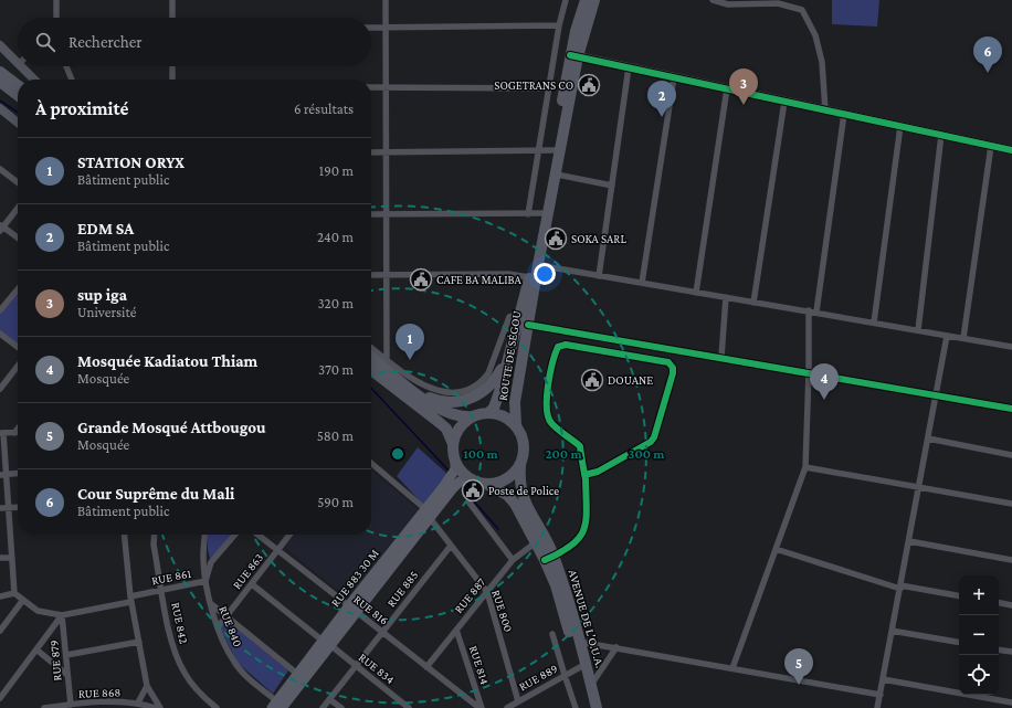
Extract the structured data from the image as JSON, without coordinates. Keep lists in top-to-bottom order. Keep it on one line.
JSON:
{"streets":{"highway":["ROUTE DE SÉGOU","AVENUE DE L'O.U.A."],"main road":["RUE 883 30 M"],"street":["RUE 863","RUE 861","RUE 885","RUE 887","RUE 816","RUE 800","RUE 842","RUE 840","RUE 879","RUE 814","RUE 834","RUE 889","RUE 868"]},"crossings":[["ROUTE DE SÉGOU","AVENUE DE L'O.U.A."],["RUE 863","RUE 816"],["RUE 863","RUE 840"],["RUE 863","RUE 834"],["RUE 861","RUE 842"],["RUE 861","RUE 840"],["RUE 861","RUE 879"],["RUE 883 30 M","RUE 816"],["RUE 883 30 M","RUE 800"],["RUE 883 30 M","RUE 840"],["RUE 883 30 M","RUE 834"],["RUE 885","RUE 816"],["RUE 885","RUE 800"],["RUE 885","RUE 834"],["RUE 887","RUE 816"],["RUE 887","RUE 800"],["RUE 887","AVENUE DE L'O.U.A."],["RUE 887","RUE 814"],["RUE 816","RUE 814"],["RUE 800","RUE 889"],["AVENUE DE L'O.U.A.","RUE 889"],["RUE 879","RUE 868"]],"places":{"public building":["SOGETRANS CO","SOKA SARL","CAFE BA MALIBA","DOUANE","Poste de Police"]},"page":{"search":"Rechercher","pins":["6","3","2","1","4","5"],"heading":["À proximité","6 résultats"],"list":[{"mark":"1","name":"STATION ORYX","note":"Bâtiment public","value":"190 m"},{"mark":"2","name":"EDM SA","note":"Bâtiment public","value":"240 m"},{"mark":"3","name":"sup iga","note":"Université","value":"320 m"},{"mark":"4","name":"Mosquée Kadiatou Thiam","note":"Mosquée","value":"370 m"},{"mark":"5","name":"Grande Mosqué Attbougou","note":"Mosquée","value":"580 m"},{"mark":"6","name":"Cour Suprême du Mali","note":"Bâtiment public","value":"590 m"}],"map_buttons":["+","−"]},"rings":["100 m","200 m","300 m"]}
